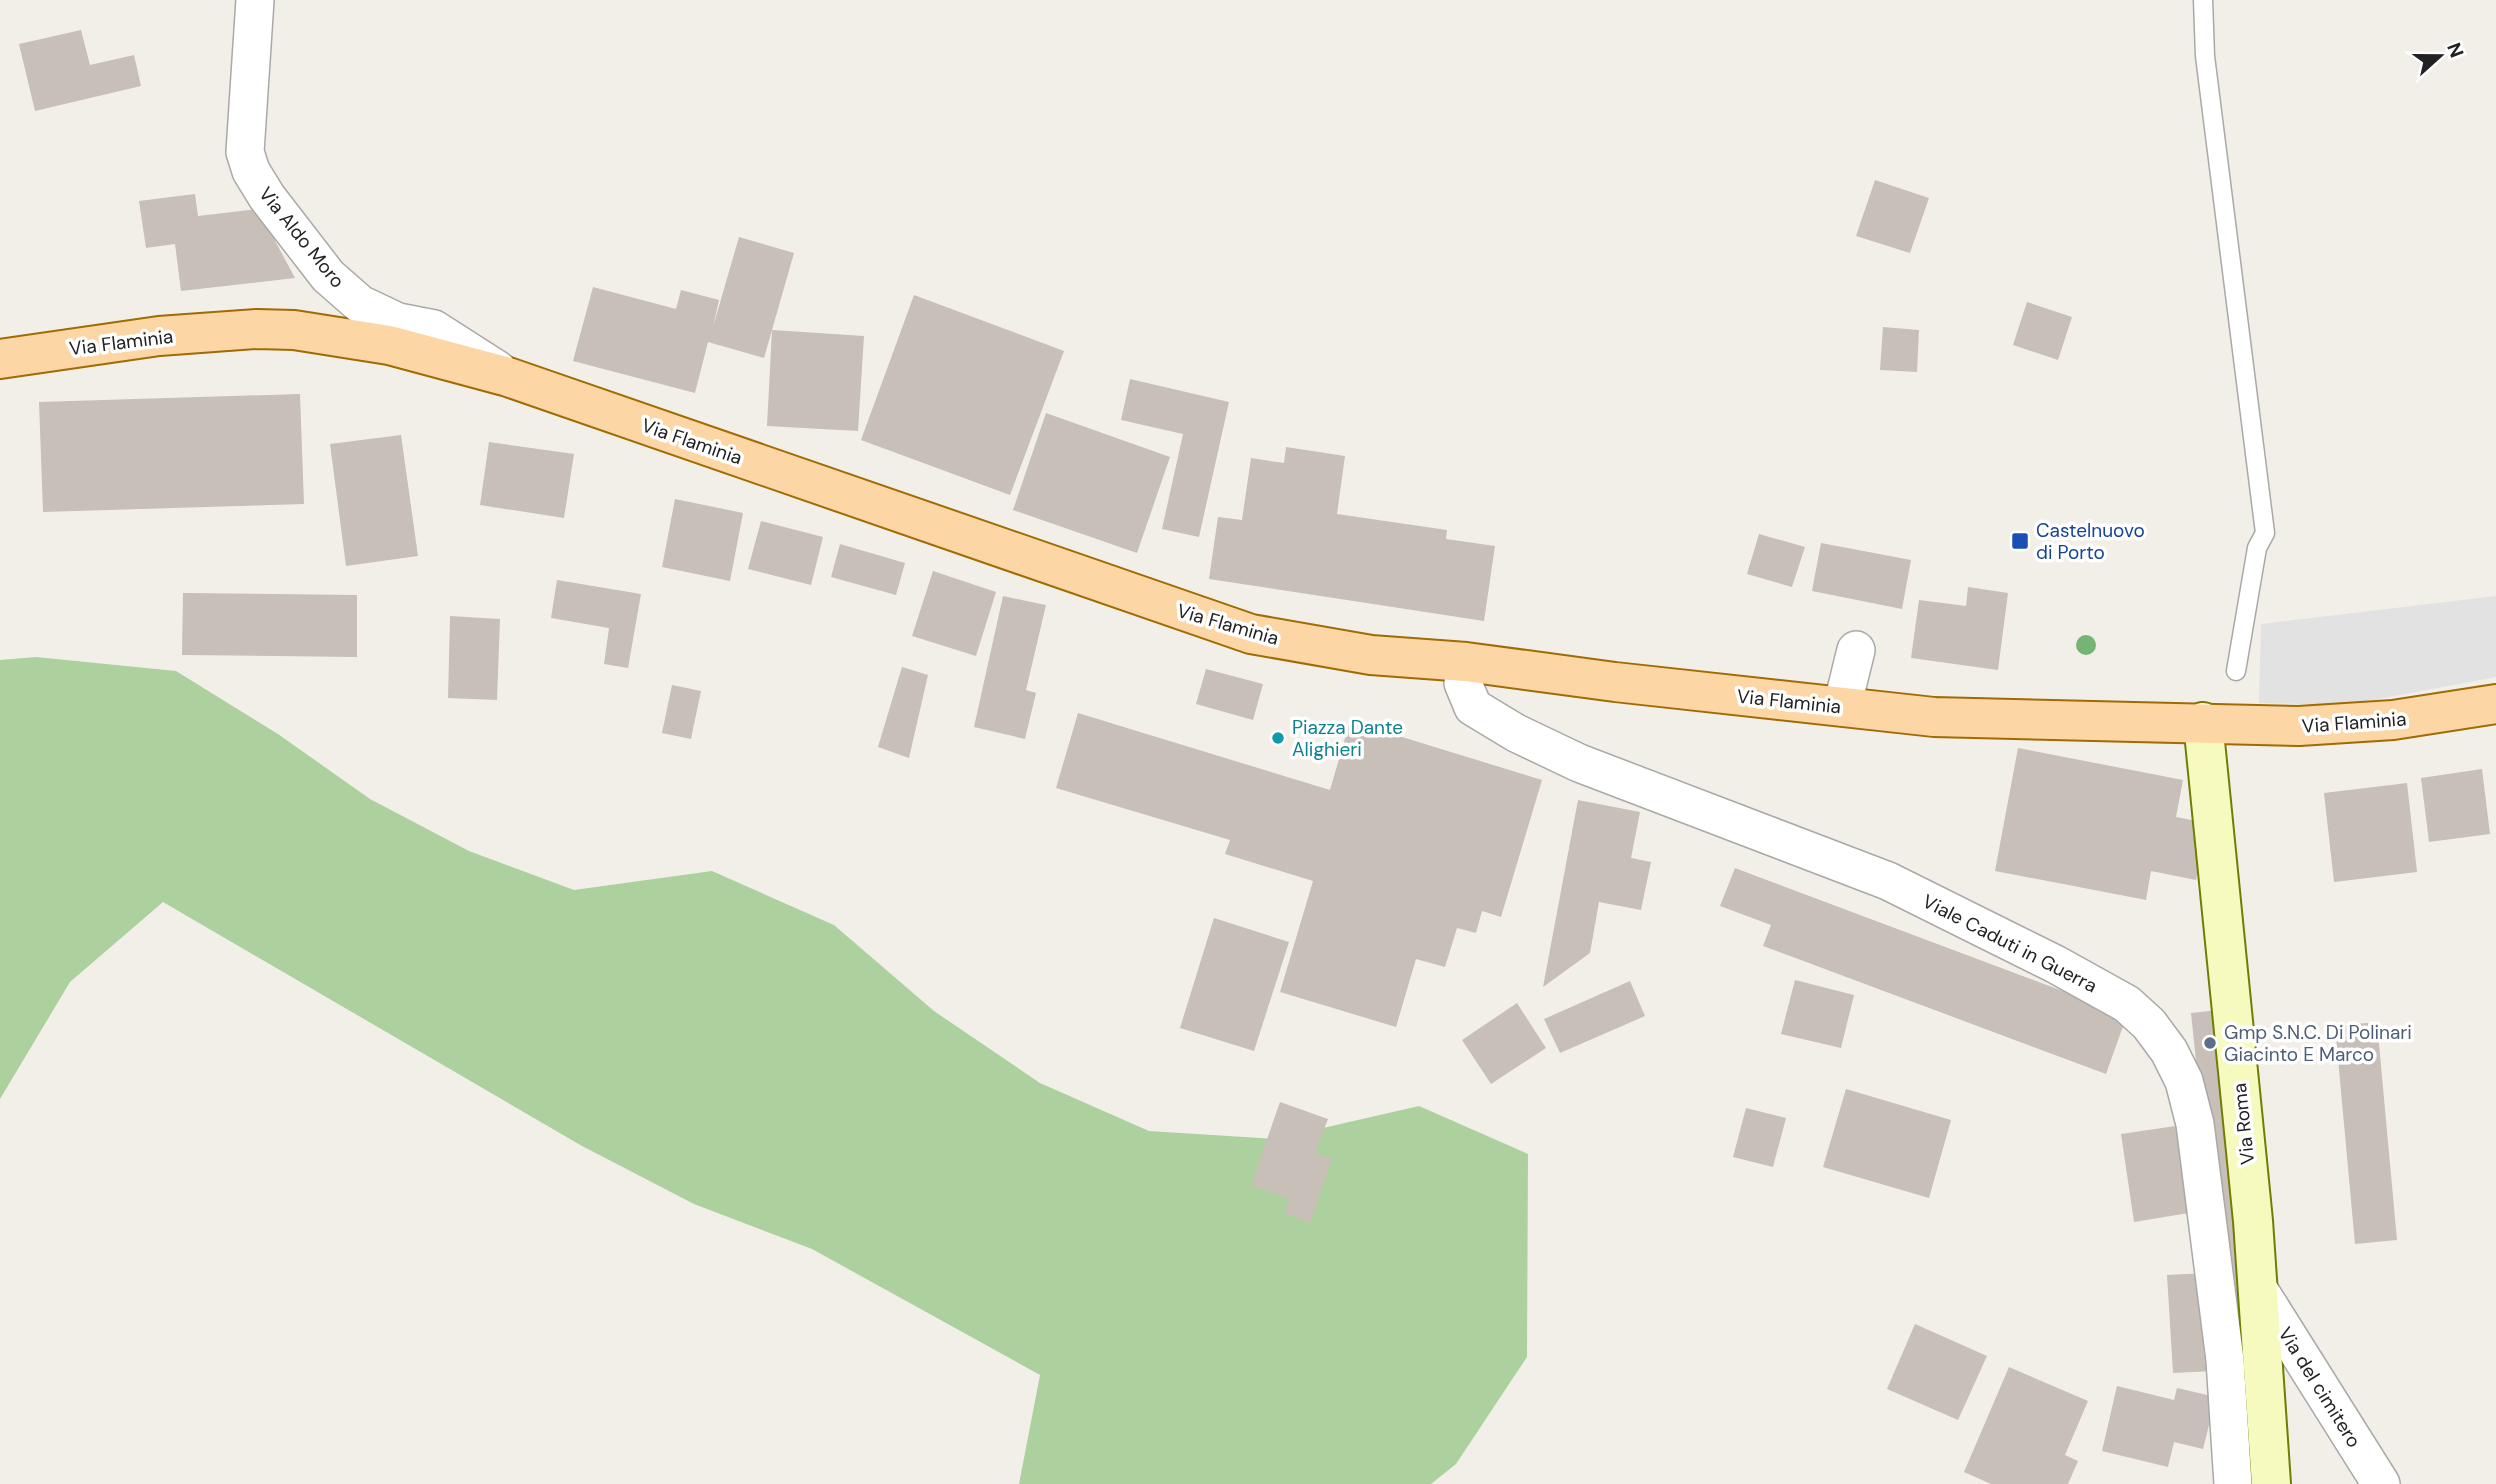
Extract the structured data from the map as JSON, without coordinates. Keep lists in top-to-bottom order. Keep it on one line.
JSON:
{"streets":{"main road":["Via Flaminia","Via Roma"],"street":["Via Aldo Moro","Viale Caduti in Guerra","Via del cimitero"]},"crossings":[["Via Aldo Moro","Via Flaminia"],["Via Flaminia","Viale Caduti in Guerra"],["Via Flaminia","Via Roma"],["Via Roma","Via del cimitero"]],"places":{"transit":["Castelnuovo di Porto"],"other":["Piazza Dante Alighieri","Gmp S.N.C. Di Polinari Giacinto E Marco"]},"north":"right"}
